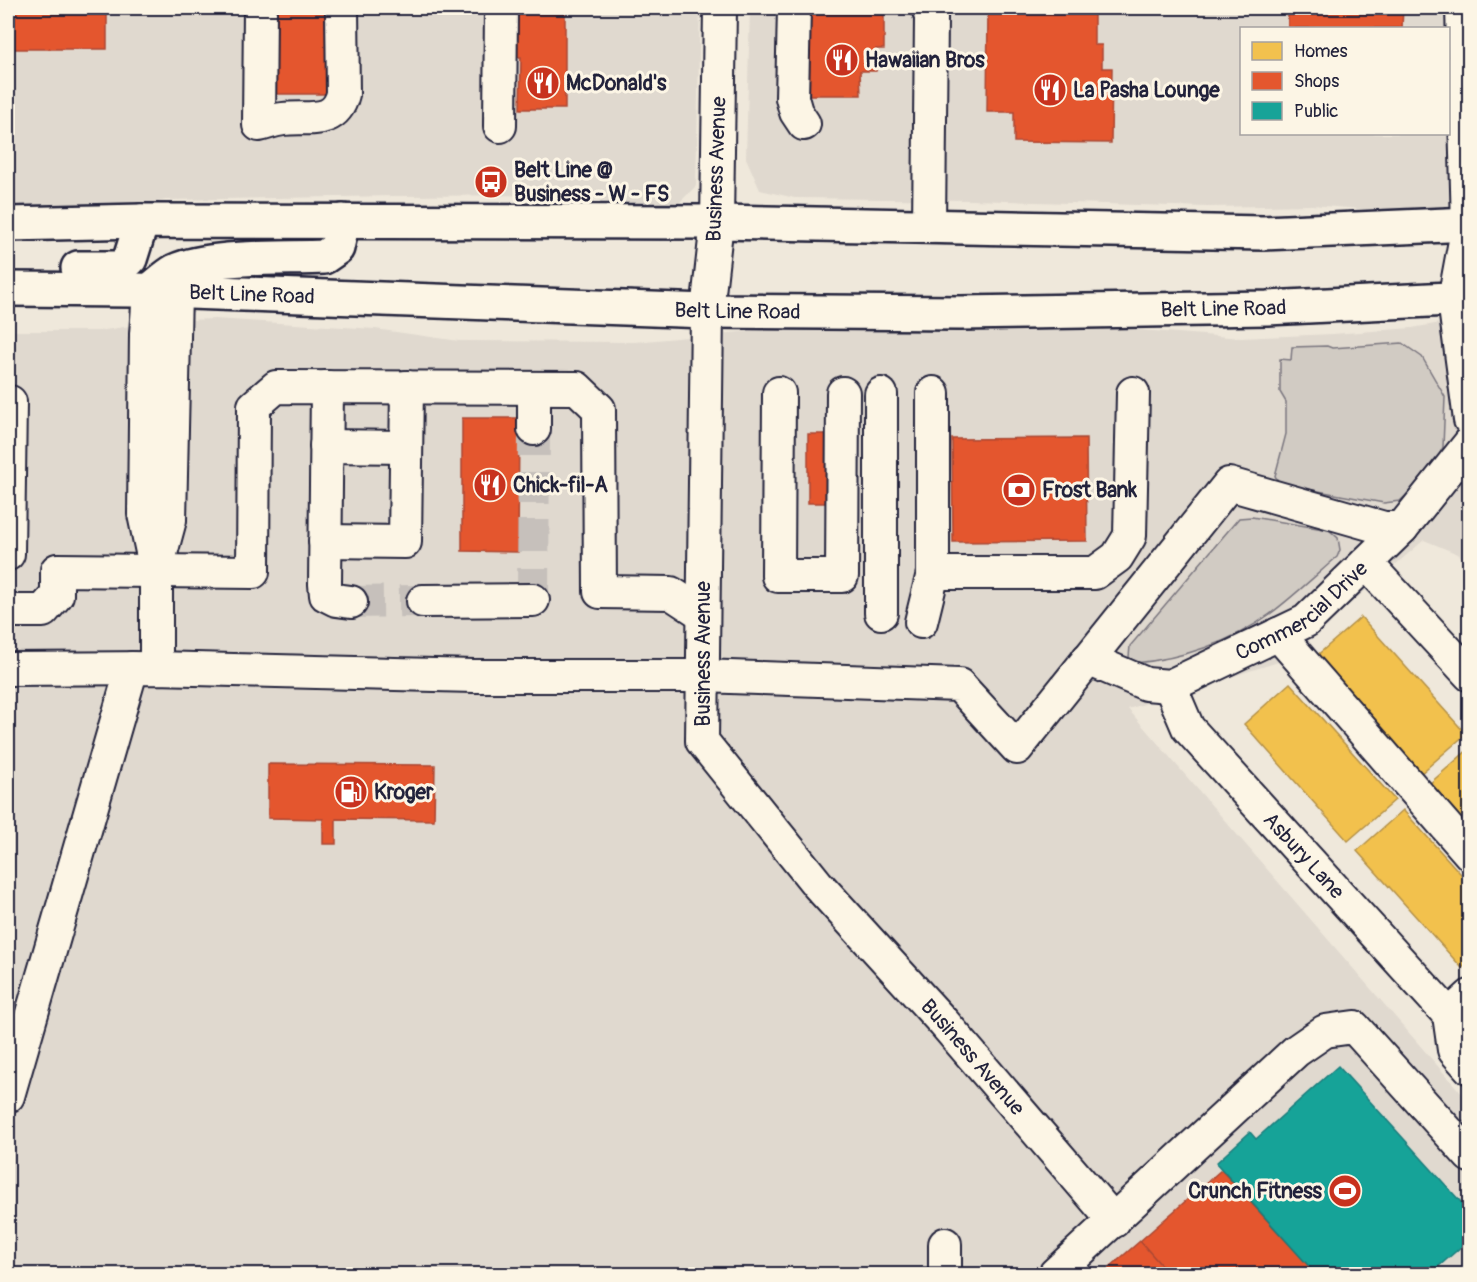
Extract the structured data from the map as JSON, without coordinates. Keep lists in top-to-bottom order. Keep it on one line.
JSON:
{"streets":{"main road":["Belt Line Road"],"street":["Business Avenue","Commercial Drive","Asbury Lane"]},"crossings":[["Business Avenue","Belt Line Road"],["Commercial Drive","Asbury Lane"]],"places":{"restaurant":["Hawaiian Bros","McDonald's","La Pasha Lounge","Chick-fil-A"],"bus stop":["Belt Line @ Business - W - FS"],"bank":["Frost Bank"],"fuel station":["Kroger"],"sports":["Crunch Fitness"]},"legend":["Homes","Shops","Public"]}
